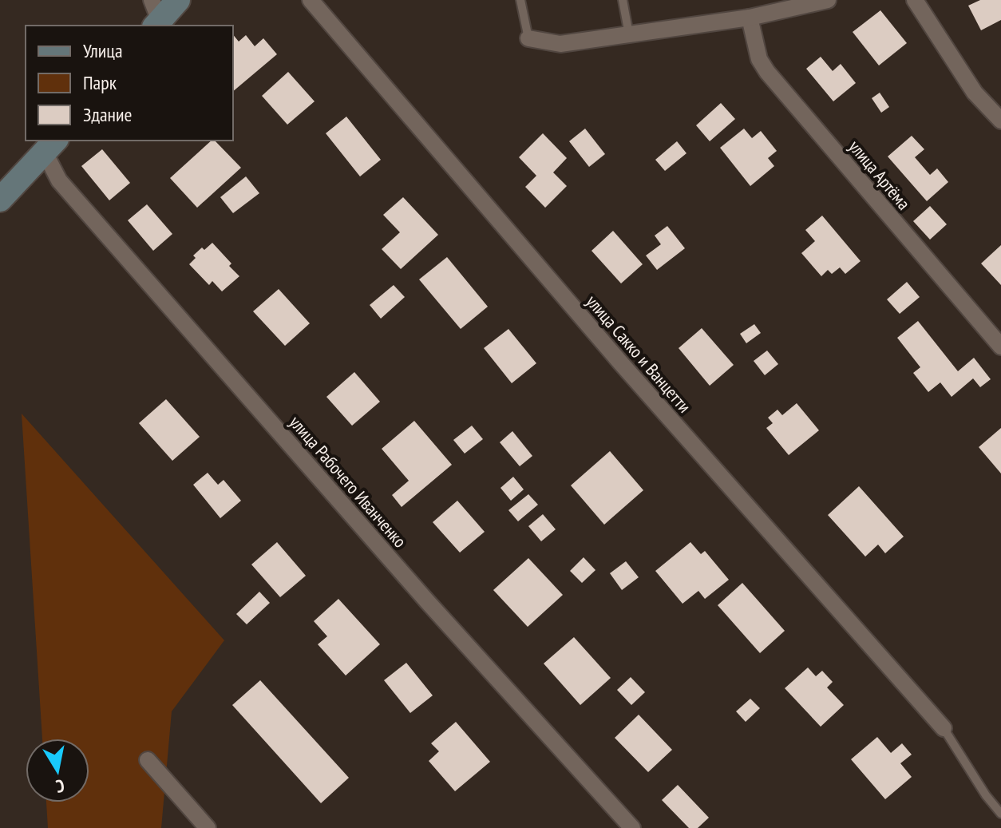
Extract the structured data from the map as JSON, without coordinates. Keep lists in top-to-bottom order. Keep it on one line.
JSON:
{"streets":{"street":["улица Артёма","улица Сакко и Ванцетти","улица Рабочего Иванченко"]},"legend":["Улица","Парк","Здание"],"north":"bottom"}
